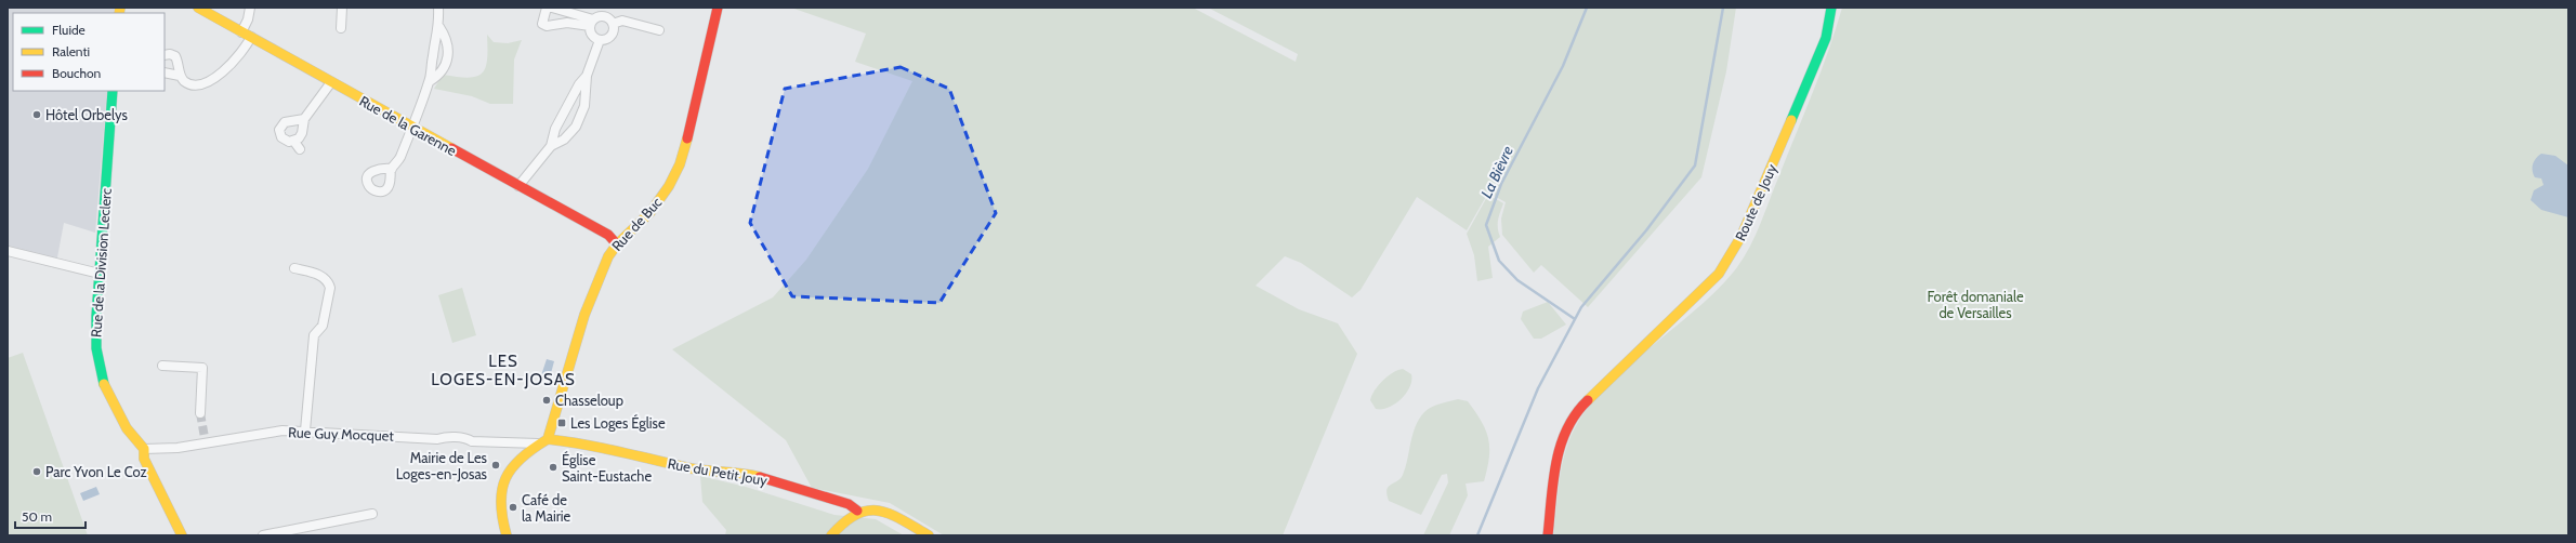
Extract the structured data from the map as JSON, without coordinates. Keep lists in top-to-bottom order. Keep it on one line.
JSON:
{"streets":{"street":["Rue de la Garenne","Route de Jouy","Rue de Buc","Rue de la Division Leclerc","Rue Guy Mocquet","Rue du Petit Jouy"]},"crossings":[["Rue de la Garenne","Rue de Buc"],["Rue de Buc","Rue du Petit Jouy"],["Rue de la Division Leclerc","Rue Guy Mocquet"]],"districts":["LES LOGES-EN-JOSAS"],"water":["La Bièvre"],"parks":["Forêt domaniale de Versailles"],"places":{"other":["Hôtel Orbelys","Chasseloup","Mairie de Les Loges-en-Josas","Église Saint-Eustache","Parc Yvon Le Coz","Café de la Mairie"],"transit":["Les Loges Église"]},"legend":["Fluide","Ralenti","Bouchon"],"scale_bar":"50 m"}
